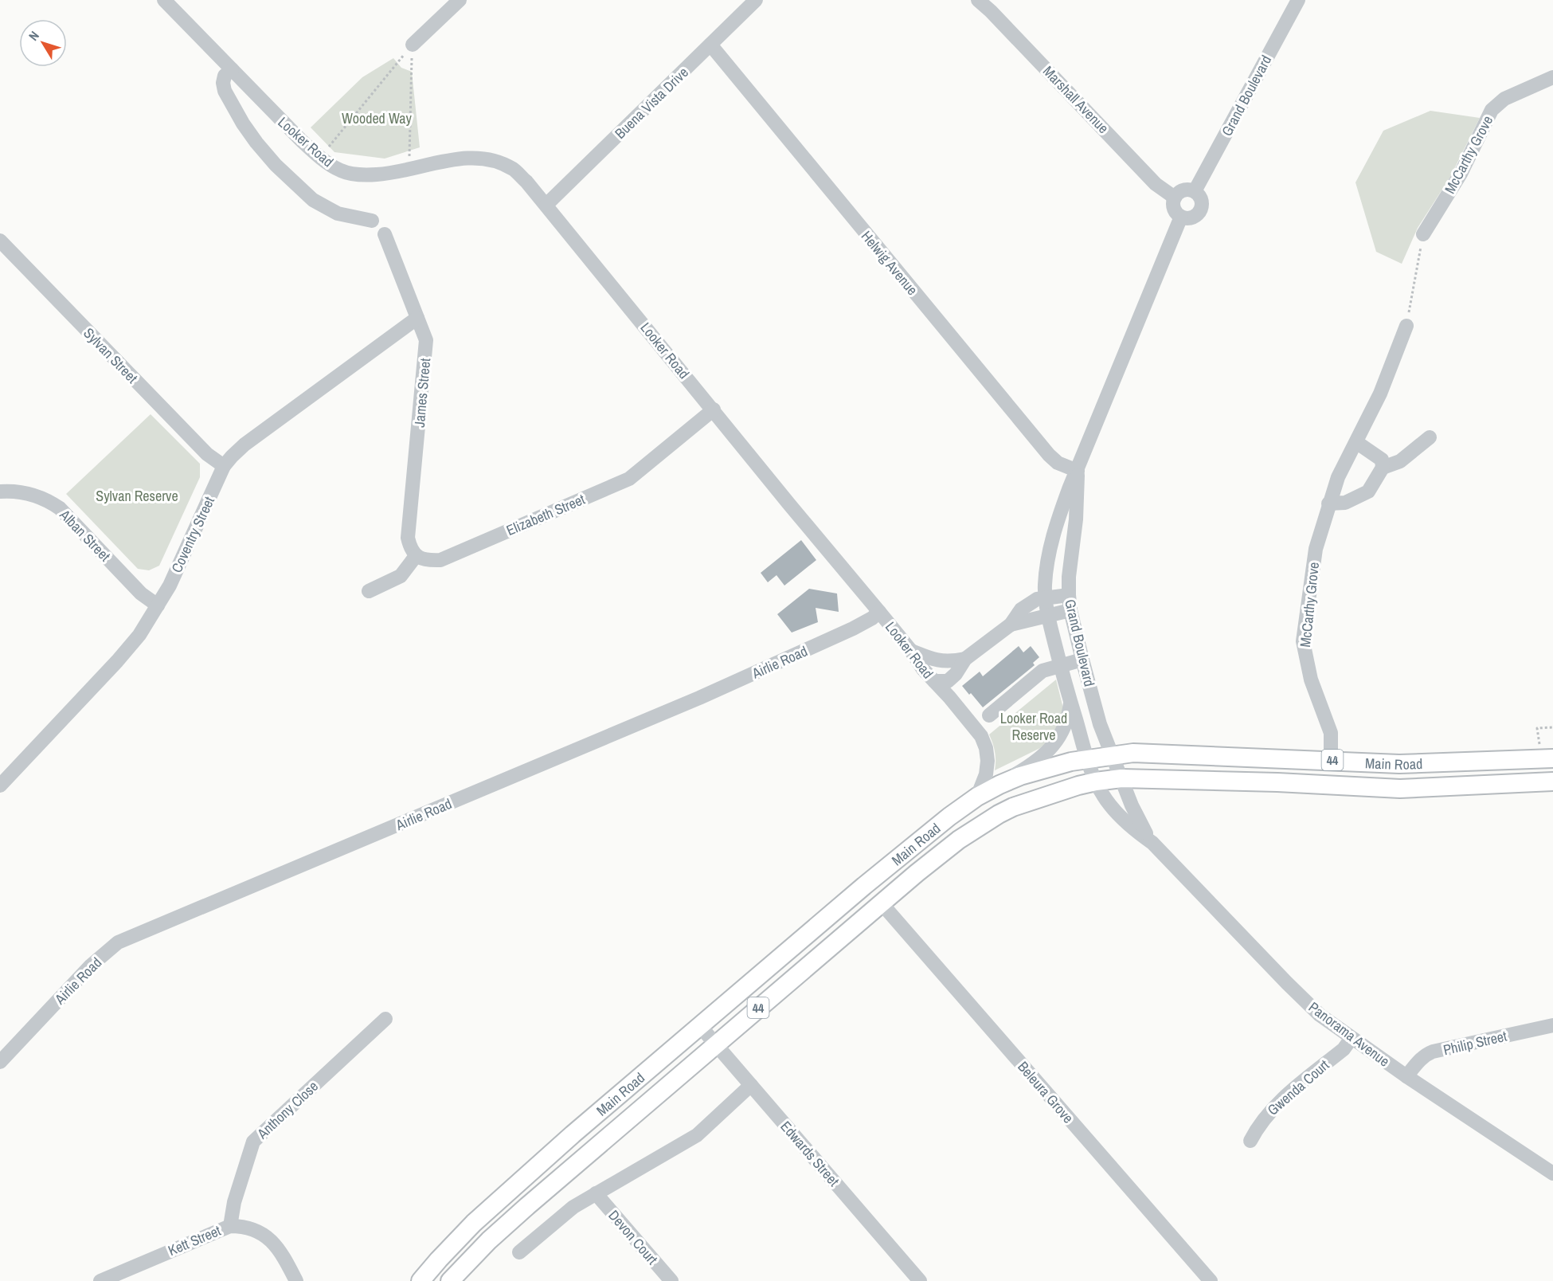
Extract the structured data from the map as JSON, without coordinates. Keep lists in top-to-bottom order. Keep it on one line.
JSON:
{"streets":{"main road":["44","Main Road"],"street":["Grand Boulevard","Marshall Avenue","Buena Vista Drive","Looker Road","McCarthy Grove","Helwig Avenue","Sylvan Street","James Street","Elizabeth Street","Coventry Street","Alban Street","Airlie Road","Panorama Avenue","Philip Street","Gwenda Court","Beleura Grove","Anthony Close","Edwards Street","Devon Court","Kett Street"]},"crossings":[["Grand Boulevard","Marshall Avenue"],["Grand Boulevard","Helwig Avenue"],["Grand Boulevard","Main Road"],["Grand Boulevard","Panorama Avenue"],["Buena Vista Drive","Looker Road"],["Buena Vista Drive","Helwig Avenue"],["Looker Road","Elizabeth Street"],["Looker Road","Airlie Road"],["Looker Road","Main Road"],["McCarthy Grove","Main Road"],["Sylvan Street","Coventry Street"],["James Street","Elizabeth Street"],["James Street","Coventry Street"],["Coventry Street","Alban Street"],["Main Road","Panorama Avenue"],["Main Road","Beleura Grove"],["Main Road","Edwards Street"],["Panorama Avenue","Philip Street"],["Panorama Avenue","Gwenda Court"],["Anthony Close","Kett Street"]],"parks":["Wooded Way","Sylvan Reserve","Looker Road Reserve"],"north":"top left"}
